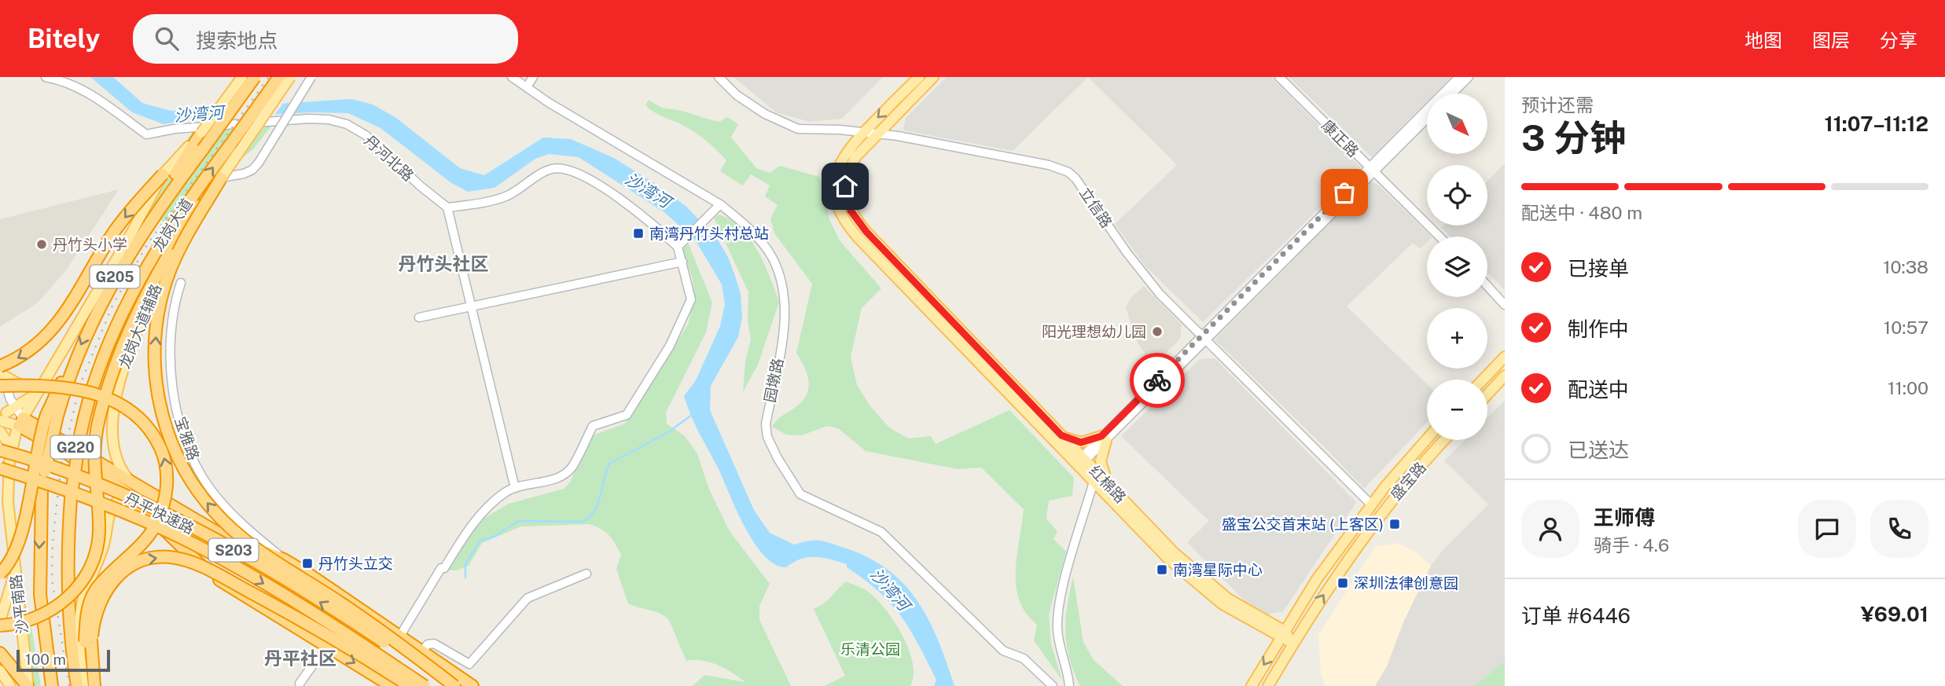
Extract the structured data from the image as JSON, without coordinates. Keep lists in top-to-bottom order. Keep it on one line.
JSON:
{"streets":{"highway":["龙岗大道","G205","G220","丹平快速路","S203"],"main road":["龙岗大道辅路","盛宝路","红棉路","沙平南路"],"street":["康正路","丹河北路","立信路","园墩路","宝雅路"]},"crossings":[["立信路","盛宝路"],["立信路","红棉路"],["龙岗大道","G205"],["龙岗大道","龙岗大道辅路"],["G205","龙岗大道辅路"],["龙岗大道辅路","G220"],["宝雅路","G220"],["G220","沙平南路"],["盛宝路","红棉路"],["丹平快速路","沙平南路"]],"districts":["丹竹头社区","丹平社区"],"water":["沙湾河"],"parks":["乐清公园"],"places":{"transit":["南湾丹竹头村总站","盛宝公交首末站 (上客区)","丹竹头立交","南湾星际中心","深圳法律创意园"],"other":["丹竹头小学","阳光理想幼儿园"]},"scale_bar":"100 m","north":"bottom right","page":{"header":"Bitely","search":"搜索地点","nav":["地图","图层","分享"],"heading":["3 分钟","预计还需","11:07–11:12"],"panel":["王师傅","骑手 · 4.6","订单 #6446","¥69.01"],"map_buttons":["+","−"],"bar":"配送中 · 480 m","list":[["已接单","10:38"],["制作中","10:57"],["配送中","11:00"],"已送达"],"scale":"100 m"}}
